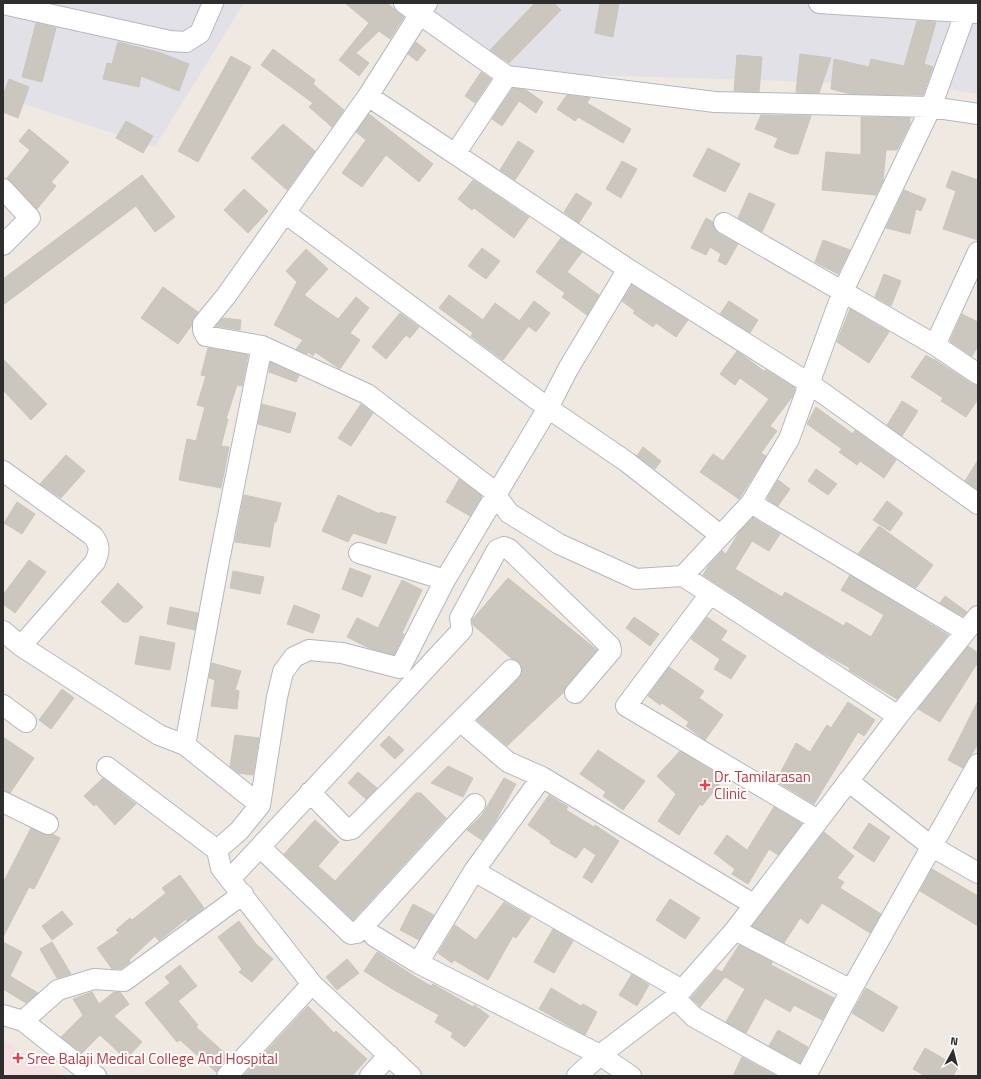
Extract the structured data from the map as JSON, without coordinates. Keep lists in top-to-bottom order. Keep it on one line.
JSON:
{"places":{"health":["Dr. Tamilarasan Clinic","Sree Balaji Medical College And Hospital"]},"north":"top"}
